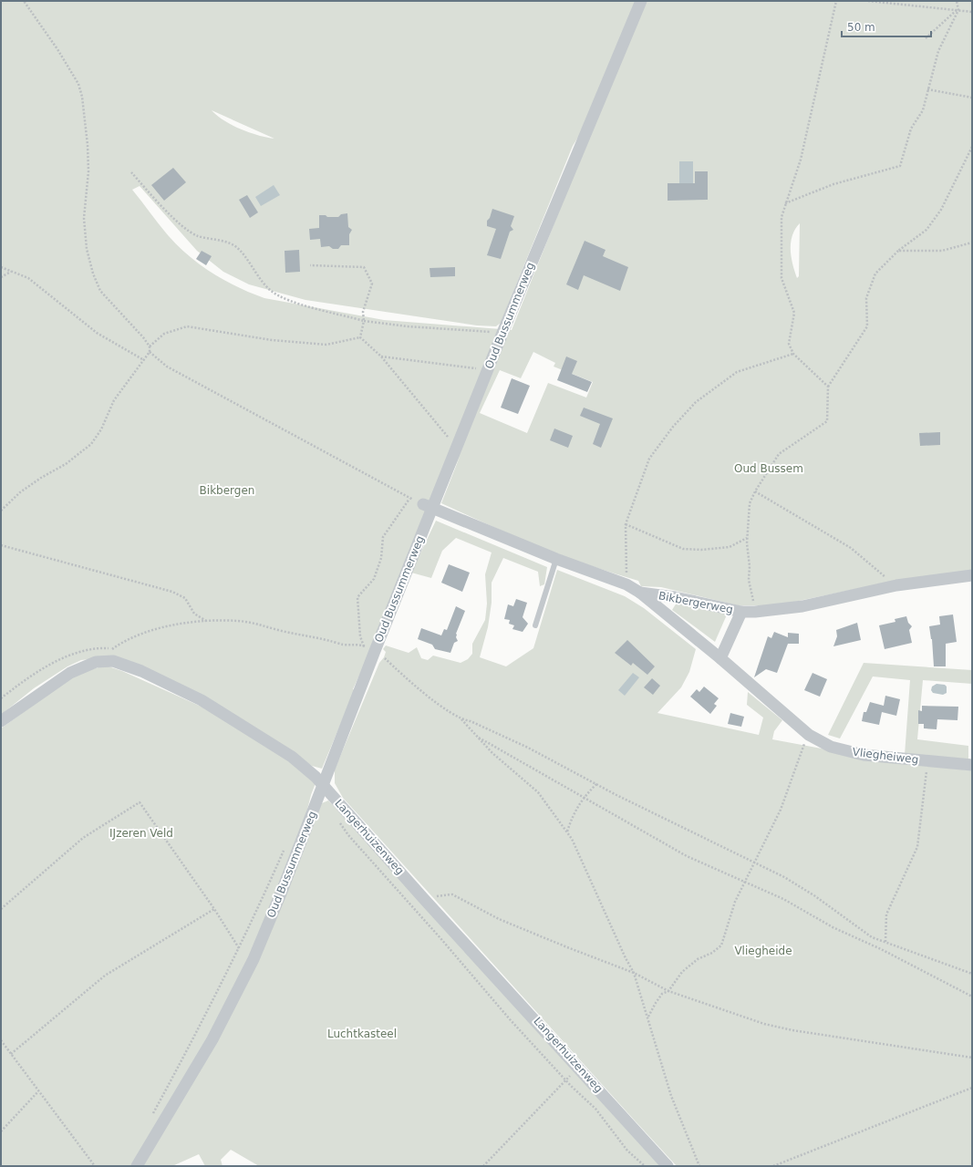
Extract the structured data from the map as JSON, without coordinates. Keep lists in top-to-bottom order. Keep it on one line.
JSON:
{"streets":{"street":["Oud Bussummerweg","Bikbergerweg","Vliegheiweg","Langerhuizenweg"]},"crossings":[["Oud Bussummerweg","Bikbergerweg"],["Oud Bussummerweg","Langerhuizenweg"],["Bikbergerweg","Vliegheiweg"]],"parks":["Oud Bussem","Bikbergen","IJzeren Veld","Vliegheide","Luchtkasteel"],"scale_bar":"50 m"}
